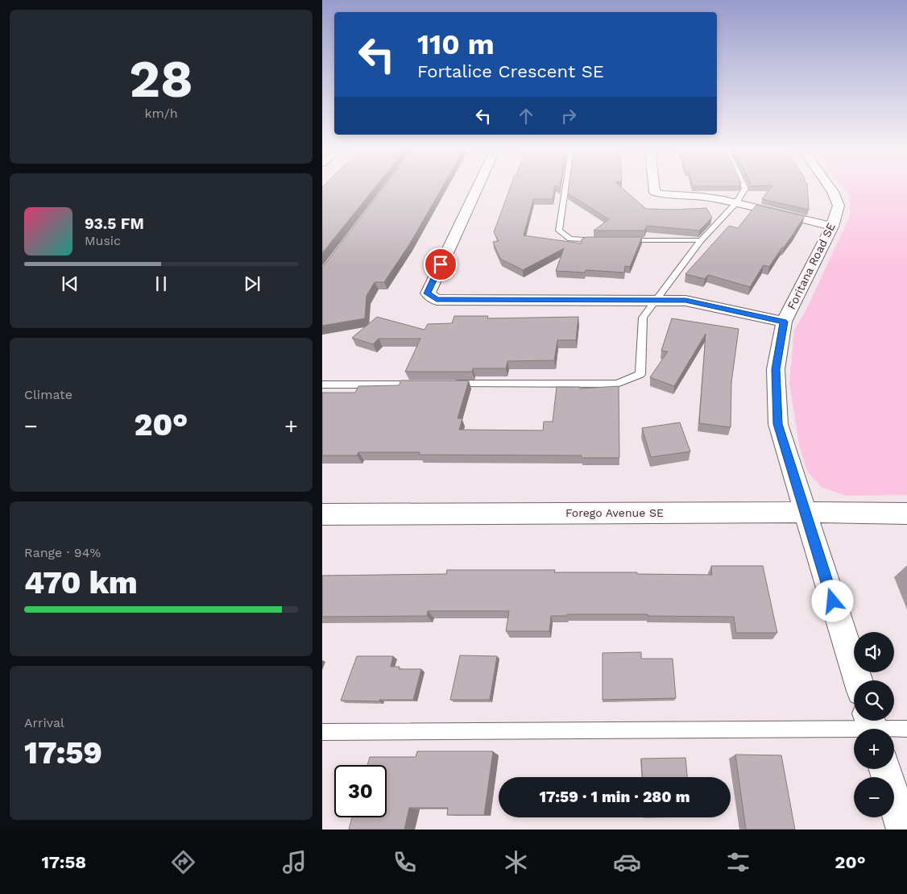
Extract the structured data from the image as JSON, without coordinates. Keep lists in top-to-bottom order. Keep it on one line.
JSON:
{"streets":{"street":["Foritana Road SE","Forego Avenue SE"]},"crossings":[["Foritana Road SE","Forego Avenue SE"]],"page":{"tile":[["28","km/h"],"Climate",["Range · 94%","470 km"],["Arrival","17:59"]],"turn":["110 m","Fortalice Crescent SE"],"song":["93.5 FM","Music"],"heat":["−","20°","+"],"map_buttons":["+","−"],"limit":"30","trip":"17:59 · 1 min · 280 m","tabs":["17:58","20°"]}}
